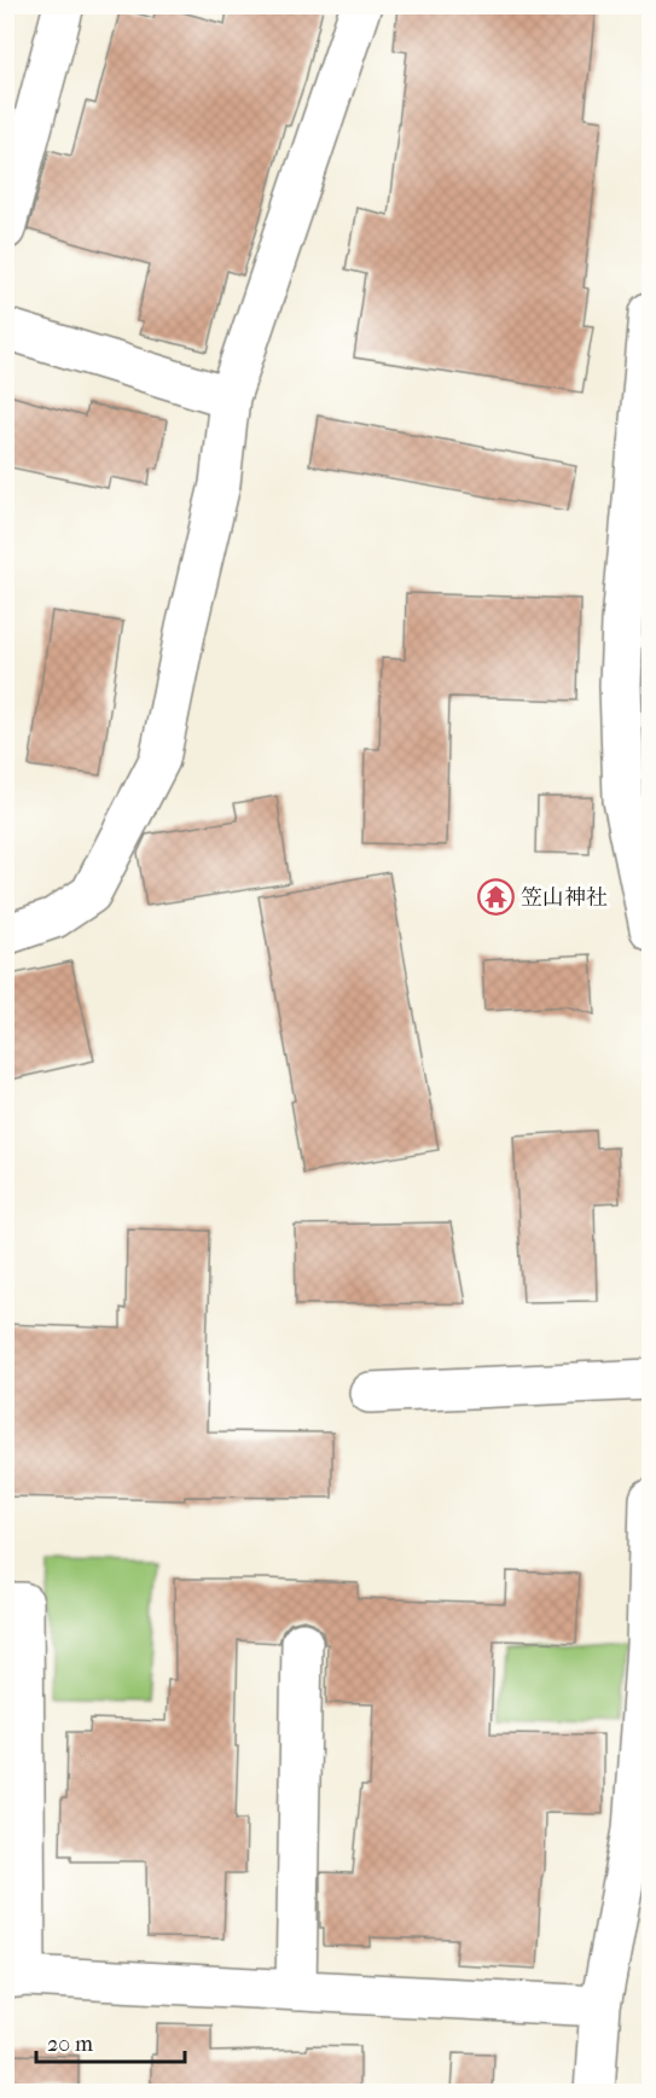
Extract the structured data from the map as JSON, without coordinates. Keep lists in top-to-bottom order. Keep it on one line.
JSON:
{"places":{"temple":["笠山神社"]},"scale_bar":"20 m"}
